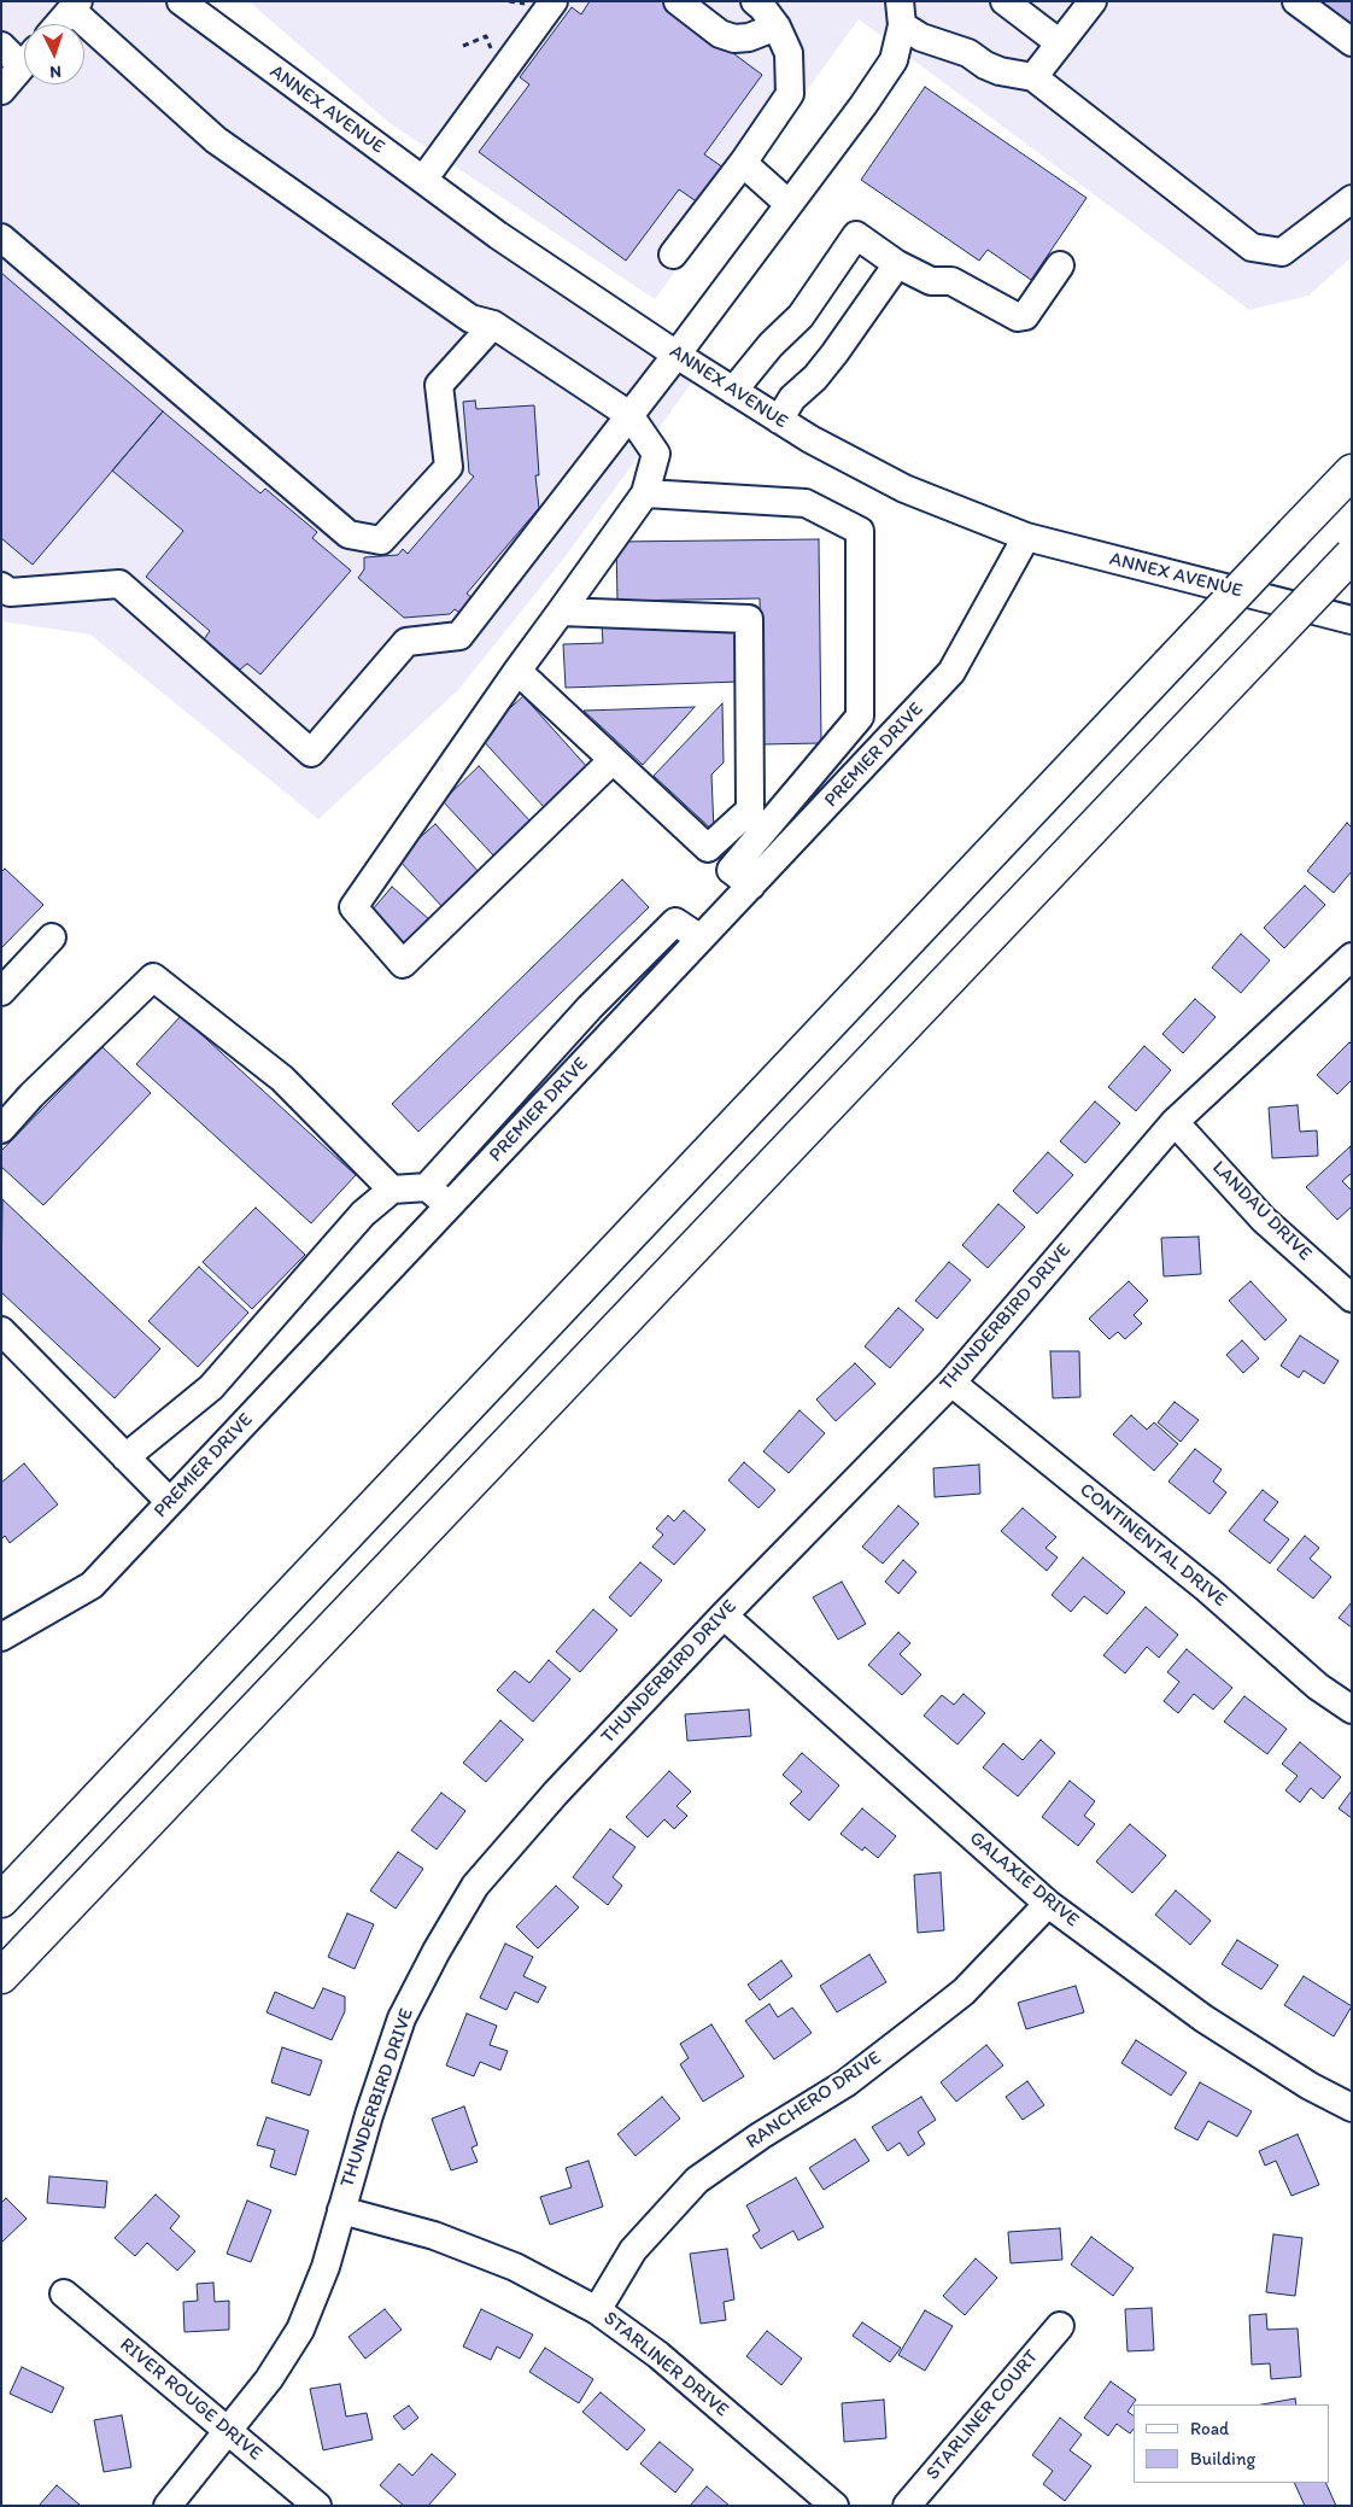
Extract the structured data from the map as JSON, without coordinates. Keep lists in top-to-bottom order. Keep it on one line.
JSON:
{"streets":{"street":["ANNEX AVENUE","PREMIER DRIVE","LANDAU DRIVE","THUNDERBIRD DRIVE","CONTINENTAL DRIVE","GALAXIE DRIVE","RANCHERO DRIVE","STARLINER DRIVE","RIVER ROUGE DRIVE","STARLINER COURT"]},"crossings":[["ANNEX AVENUE","PREMIER DRIVE"],["LANDAU DRIVE","THUNDERBIRD DRIVE"],["THUNDERBIRD DRIVE","CONTINENTAL DRIVE"],["THUNDERBIRD DRIVE","GALAXIE DRIVE"],["THUNDERBIRD DRIVE","STARLINER DRIVE"],["THUNDERBIRD DRIVE","RIVER ROUGE DRIVE"],["GALAXIE DRIVE","RANCHERO DRIVE"],["RANCHERO DRIVE","STARLINER DRIVE"]],"legend":["Road","Building"],"north":"bottom"}
